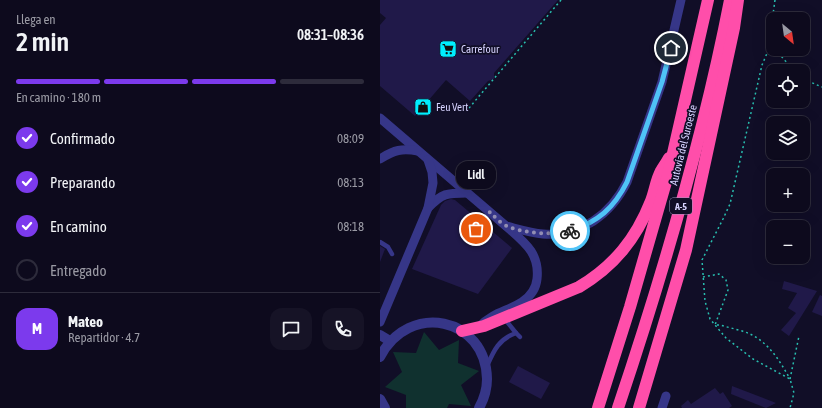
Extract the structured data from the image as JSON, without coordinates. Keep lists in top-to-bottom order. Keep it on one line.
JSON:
{"streets":{"highway":["Autovía del Suroeste","A-5"]},"places":{"supermarket":["Carrefour"],"shop":["Feu Vert"],"other":["Lidl"]},"north":"bottom right","page":{"heading":["2 min","Llega en","08:31–08:36"],"panel":["Mateo","Repartidor · 4.7"],"map_buttons":["+","−"],"bar":"En camino · 180 m","list":[["Confirmado","08:09"],["Preparando","08:13"],["En camino","08:18"],"Entregado"],"bubble":"Lidl","round":"M"}}
